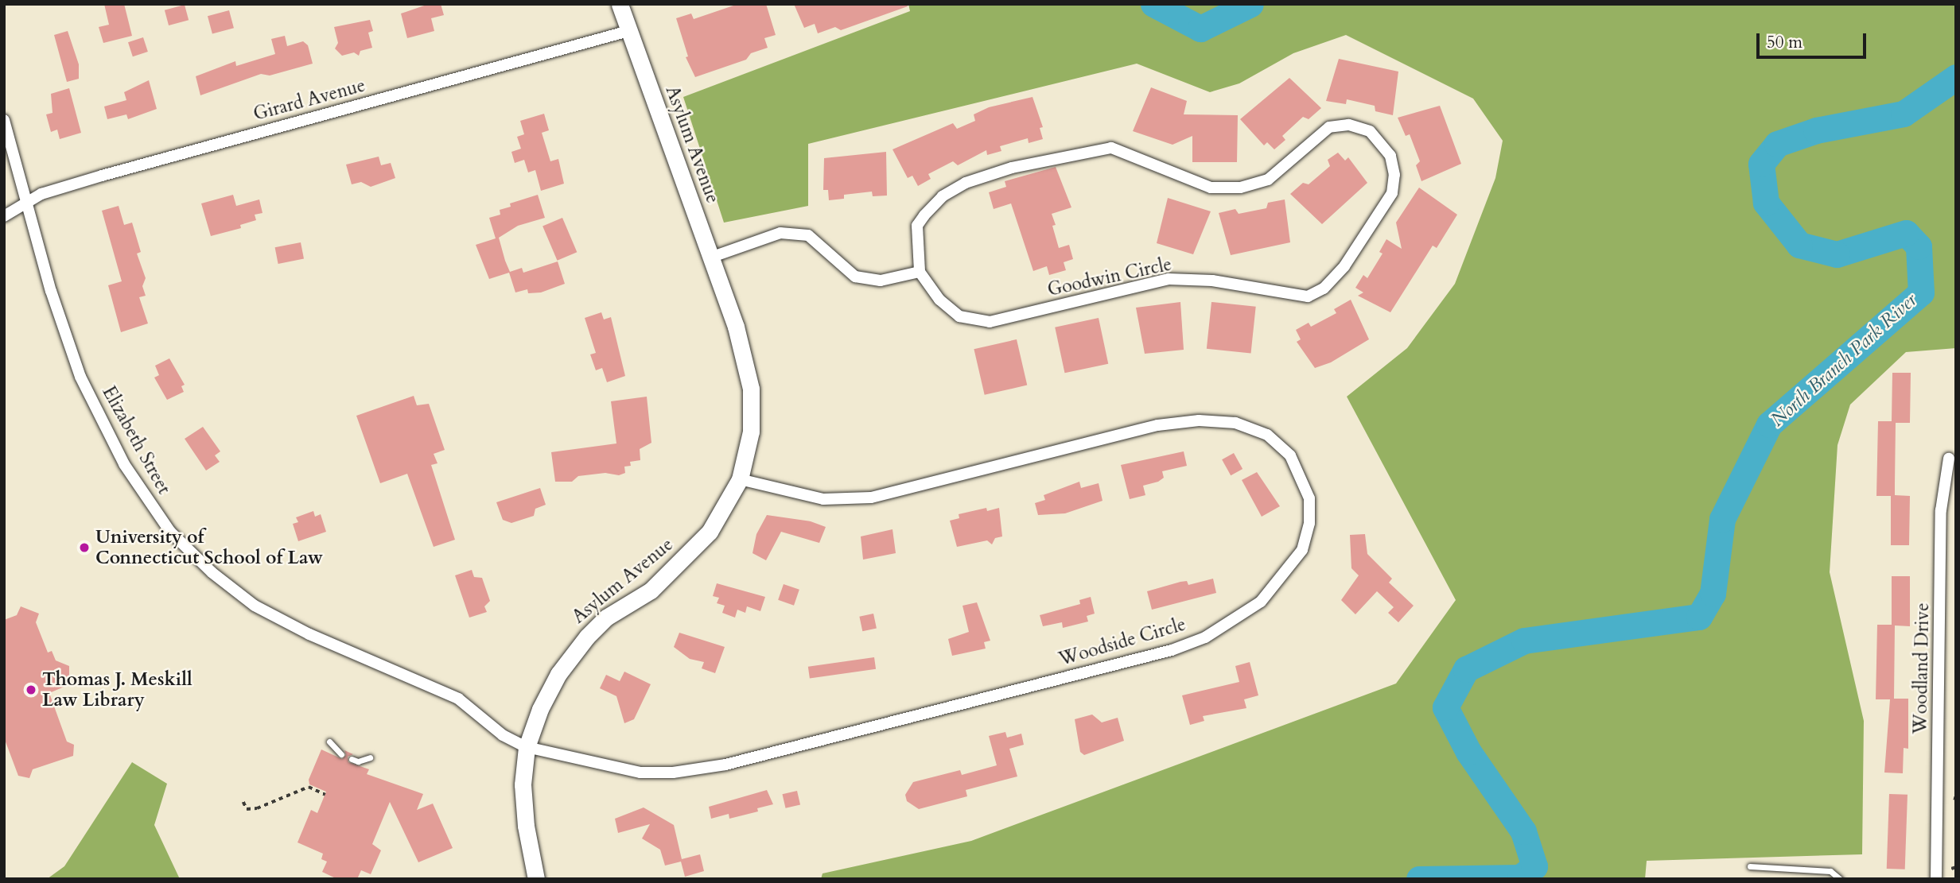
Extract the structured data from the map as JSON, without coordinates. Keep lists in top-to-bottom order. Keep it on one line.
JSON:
{"streets":{"main road":["Asylum Avenue"],"street":["Girard Avenue","Goodwin Circle","Elizabeth Street","Woodside Circle","Woodland Drive"]},"crossings":[["Girard Avenue","Asylum Avenue"],["Girard Avenue","Elizabeth Street"],["Asylum Avenue","Elizabeth Street"],["Asylum Avenue","Woodside Circle"],["Elizabeth Street","Woodside Circle"]],"water":["North Branch Park River"],"places":["University of Connecticut School of Law","Thomas J. Meskill Law Library"],"scale_bar":"50 m"}
